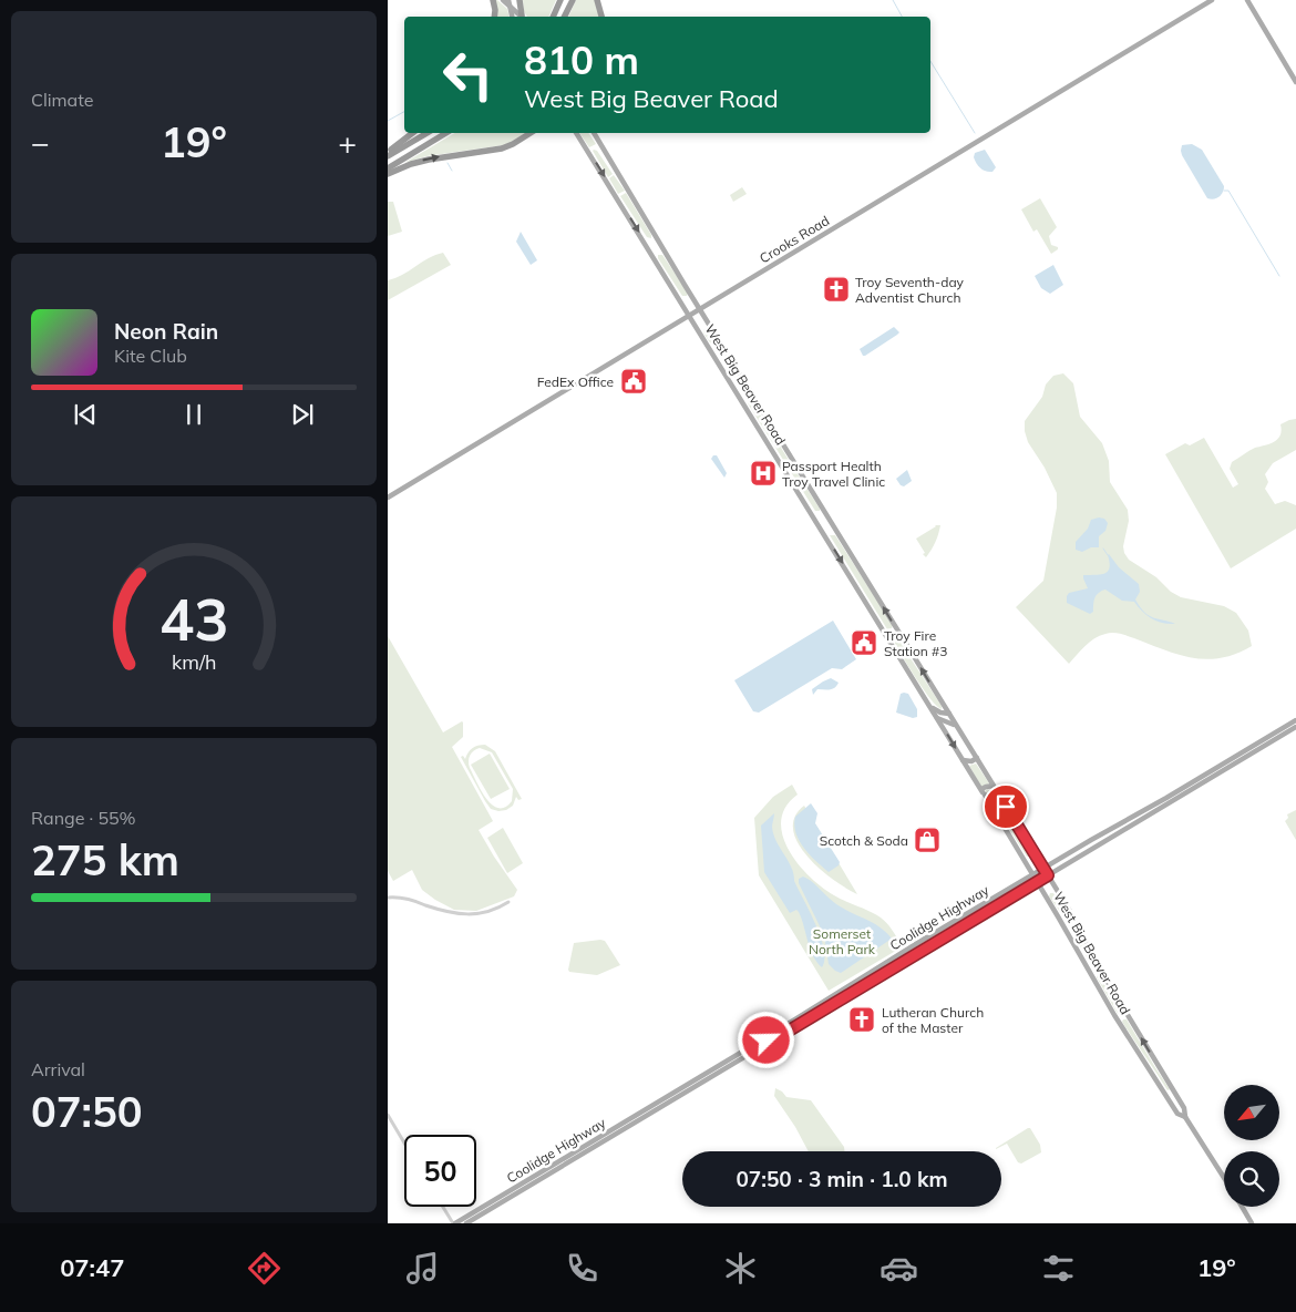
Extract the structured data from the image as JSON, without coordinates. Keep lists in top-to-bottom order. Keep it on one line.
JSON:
{"streets":{"main road":["Crooks Road","West Big Beaver Road","Coolidge Highway"]},"crossings":[["Crooks Road","West Big Beaver Road"],["West Big Beaver Road","Coolidge Highway"]],"parks":["Somerset North Park"],"places":{"church":["Troy Seventh-day Adventist Church","Lutheran Church of the Master"],"public building":["FedEx Office","Troy Fire Station #3"],"hospital":["Passport Health Troy Travel Clinic"],"shop":["Scotch & Soda"]},"north":"bottom left","page":{"tile":["Climate",["Range · 55%","275 km"],["Arrival","07:50"]],"turn":["810 m","West Big Beaver Road"],"heat":["−","19°","+"],"song":["Neon Rain","Kite Club"],"limit":"50","trip":"07:50 · 3 min · 1.0 km","tabs":["07:47","19°"],"gauge":["43","km/h"]}}
